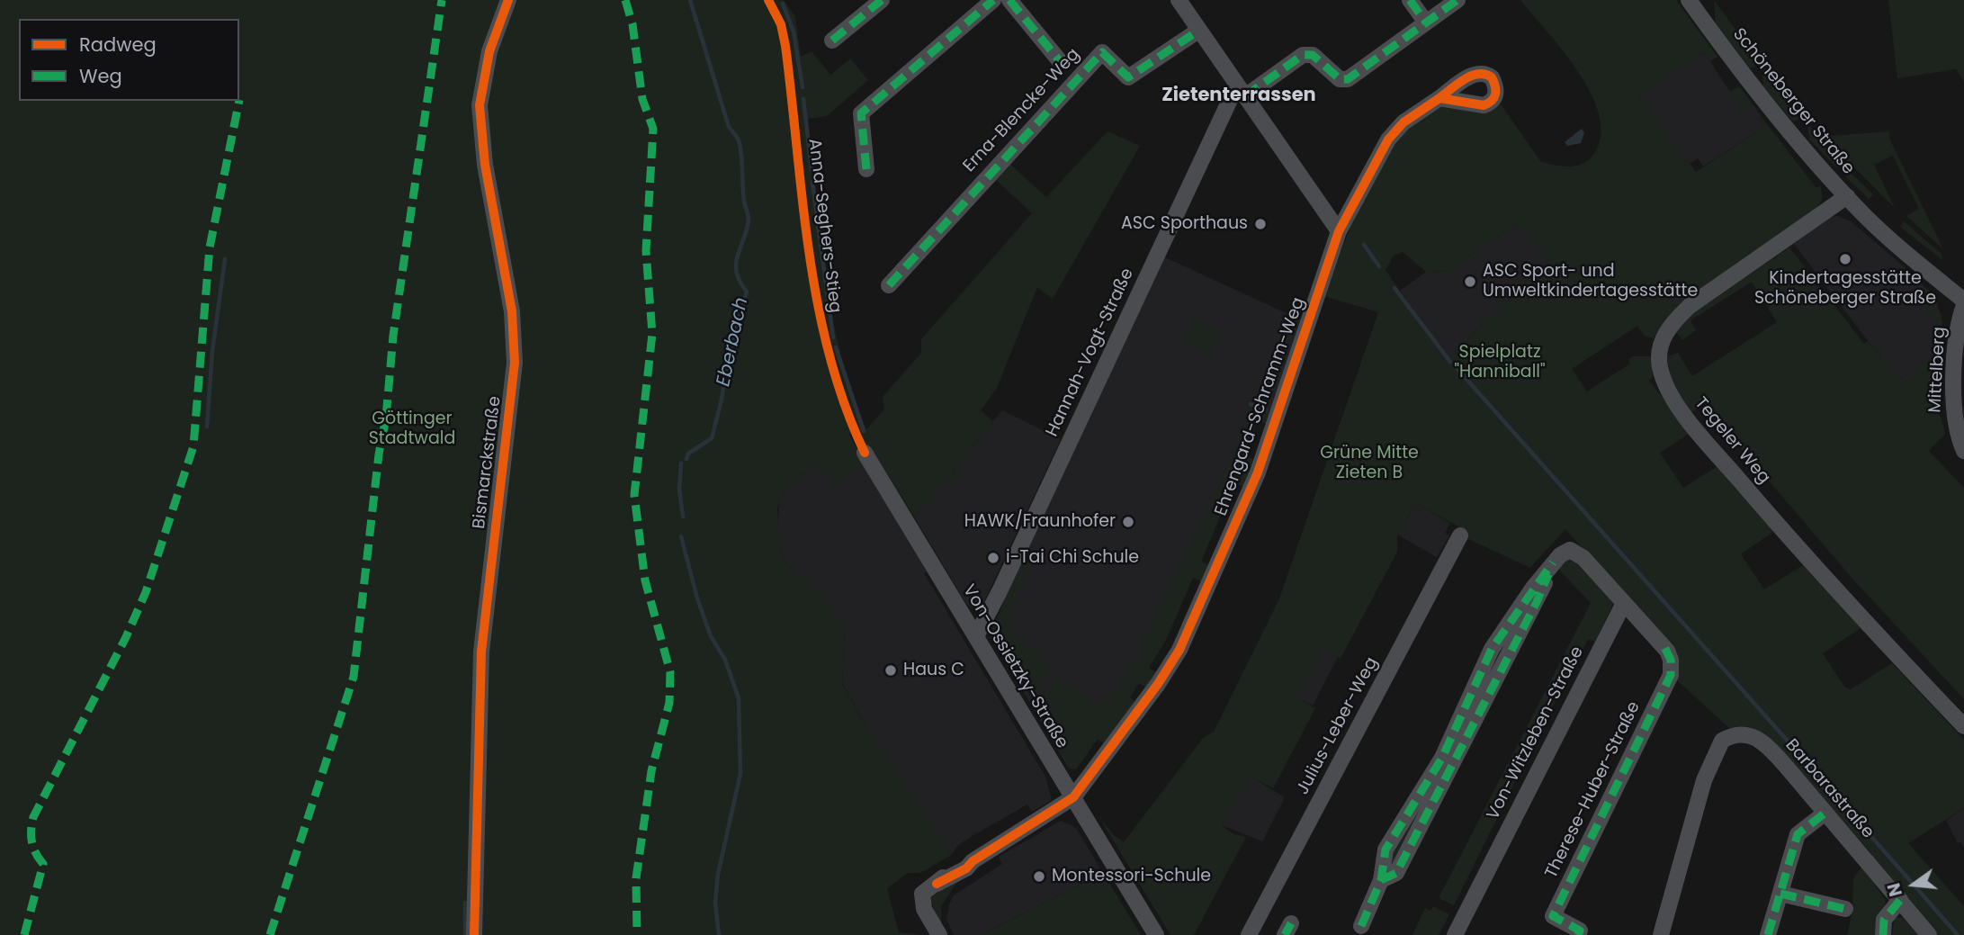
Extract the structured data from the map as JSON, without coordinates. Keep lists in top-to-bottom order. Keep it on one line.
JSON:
{"streets":{"street":["Schöneberger Straße","Erna-Blencke-Weg","Hannah-Vogt-Straße","Mittelberg","Ehrengard-Schramm-Weg","Tegeler Weg","Bismarckstraße","Von-Ossietzky-Straße","Julius-Leber-Weg","Von-Witzleben-Straße","Barbarastraße","Therese-Huber-Straße"],"cycle path":["Anna-Seghers-Stieg"]},"crossings":[["Schöneberger Straße","Mittelberg"],["Schöneberger Straße","Tegeler Weg"],["Hannah-Vogt-Straße","Von-Ossietzky-Straße"],["Ehrengard-Schramm-Weg","Von-Ossietzky-Straße"],["Von-Witzleben-Straße","Therese-Huber-Straße"]],"districts":["Zietenterrassen"],"water":["Eberbach"],"parks":["Spielplatz \"Hanniball\"","Göttinger Stadtwald","Grüne Mitte Zieten B"],"places":["ASC Sporthaus","Kindertagesstätte Schöneberger Straße","ASC Sport- und Umweltkindertagesstätte","HAWK/Fraunhofer","i-Tai Chi Schule","Haus C","Montessori-Schule"],"legend":["Radweg","Weg"],"north":"left"}
